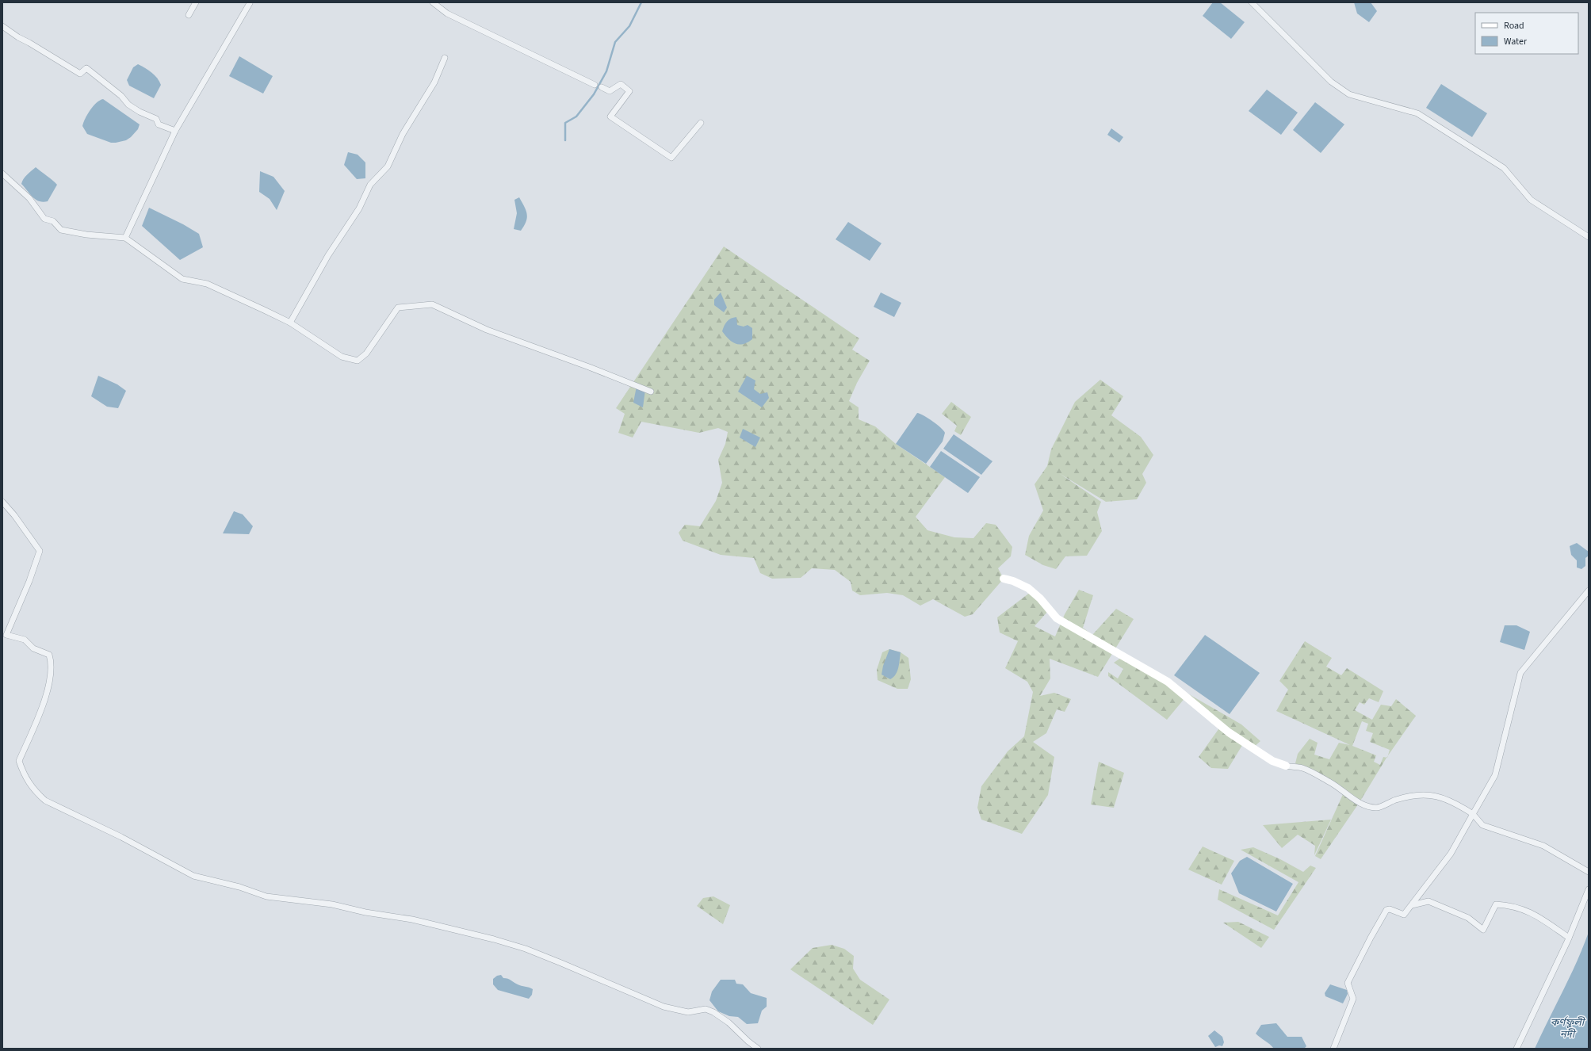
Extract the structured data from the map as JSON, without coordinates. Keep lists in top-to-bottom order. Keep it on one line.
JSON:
{"water":["কর্ণফুলী নদী"],"legend":["Road","Water"]}
